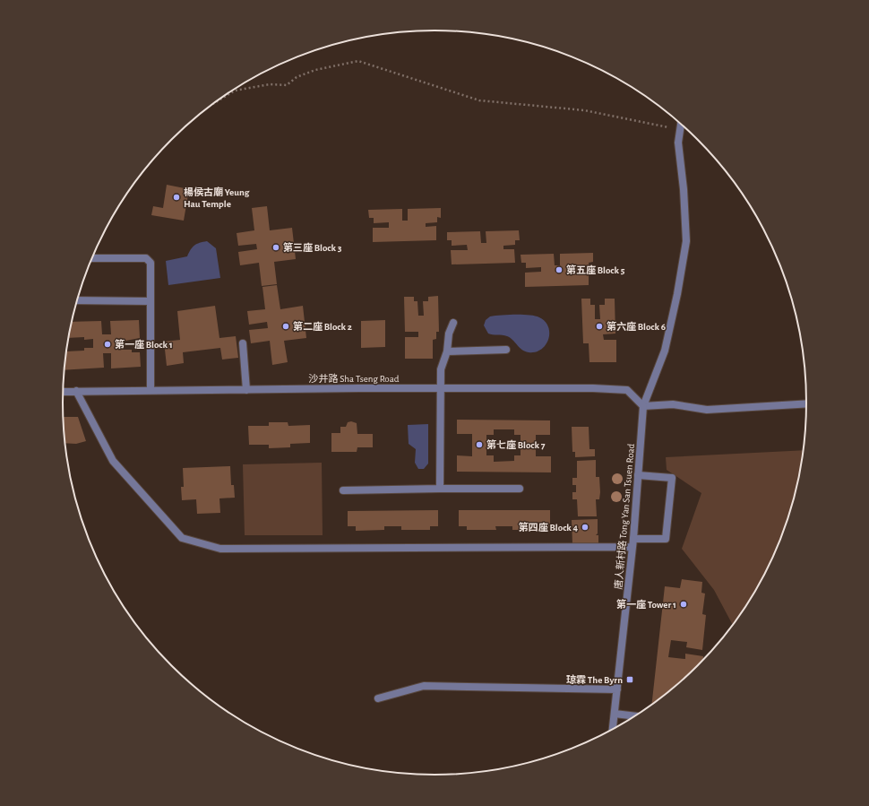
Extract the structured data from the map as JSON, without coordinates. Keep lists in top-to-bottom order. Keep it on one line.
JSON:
{"streets":{"street":["沙井路 Sha Tseng Road","唐人新村路 Tong Yan San Tsuen Road"]},"crossings":[["沙井路 Sha Tseng Road","唐人新村路 Tong Yan San Tsuen Road"]],"places":{"other":["楊侯古廟 Yeung Hau Temple","第三座 Block 3","第五座 Block 5","第二座 Block 2","第六座 Block 6","第一座 Block 1","第七座 Block 7","第四座 Block 4","第一座 Tower 1"],"transit":["琼霖 The Byrn"]}}
